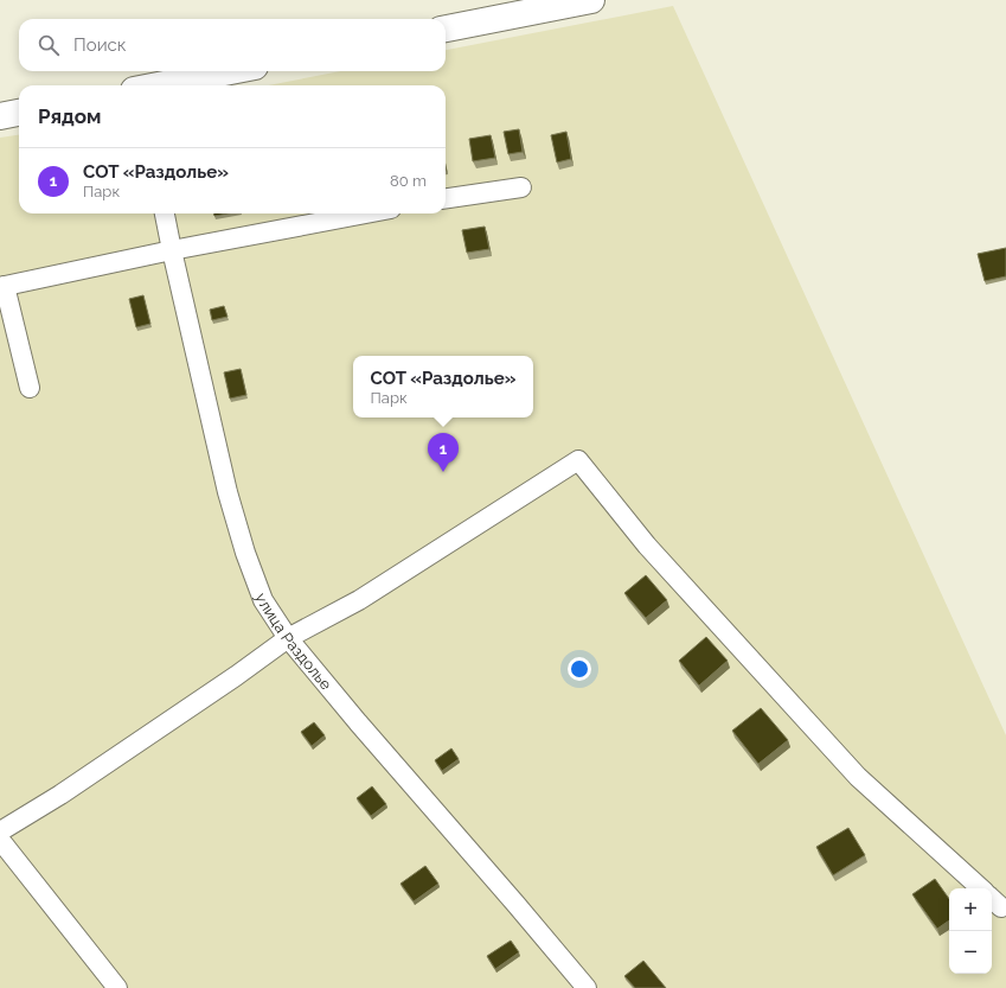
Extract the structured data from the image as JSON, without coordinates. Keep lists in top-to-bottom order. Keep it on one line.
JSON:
{"streets":{"street":["улица Раздолье"]},"page":{"search":"Поиск","heading":"Рядом","list":[{"mark":"1","name":"СОТ «Раздолье»","note":"Парк","value":"80 m"}],"popup":["СОТ «Раздолье»","Парк"],"pins":"1","map_buttons":["+","−"]}}
